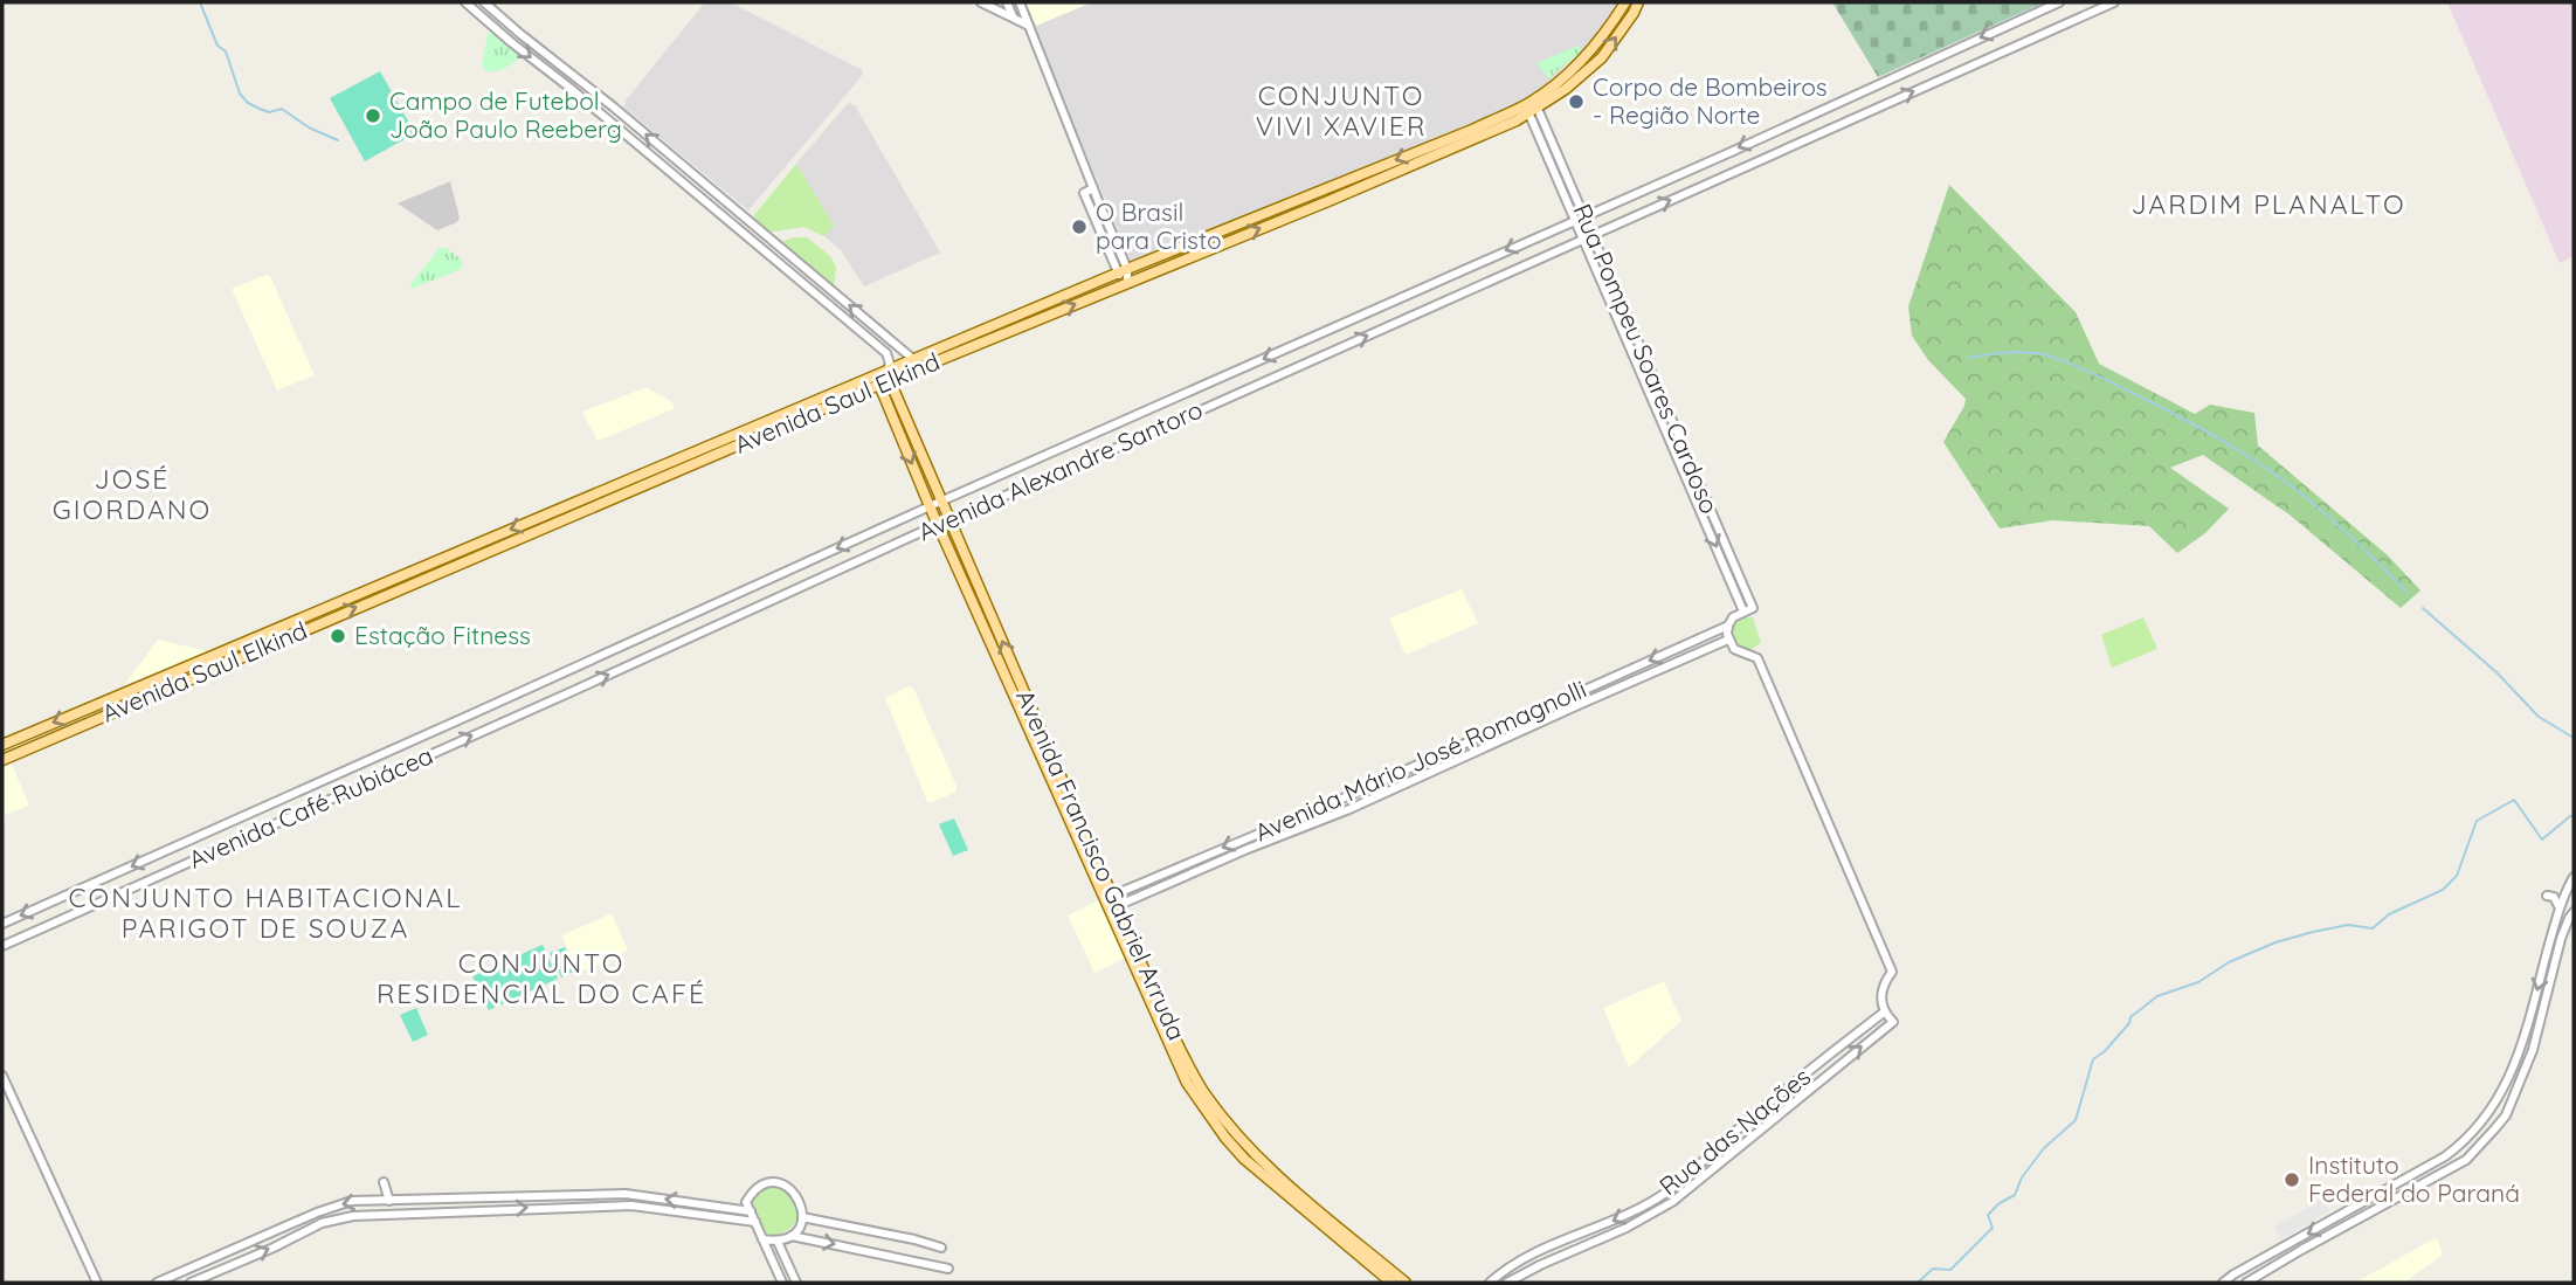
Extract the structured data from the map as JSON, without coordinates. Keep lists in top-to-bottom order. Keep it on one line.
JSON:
{"streets":{"main road":["Avenida Saul Elkind","Avenida Francisco Gabriel Arruda"],"street":["Rua Pompeu Soares Cardoso","Avenida Alexandre Santoro","Avenida Mário José Romagnolli","Avenida Café Rubiácea","Rua das Nações"]},"crossings":[["Rua Pompeu Soares Cardoso","Avenida Saul Elkind"],["Rua Pompeu Soares Cardoso","Avenida Alexandre Santoro"],["Avenida Saul Elkind","Avenida Francisco Gabriel Arruda"],["Avenida Alexandre Santoro","Avenida Café Rubiácea"],["Avenida Alexandre Santoro","Avenida Francisco Gabriel Arruda"],["Avenida Mário José Romagnolli","Avenida Francisco Gabriel Arruda"]],"districts":["CONJUNTO VIVI XAVIER","JARDIM PLANALTO","JOSÉ GIORDANO","CONJUNTO HABITACIONAL PARIGOT DE SOUZA","CONJUNTO RESIDENCIAL DO CAFÉ"],"places":["Corpo de Bombeiros - Região Norte","Campo de Futebol João Paulo Reeberg","O Brasil para Cristo","Estação Fitness","Instituto Federal do Paraná"]}
